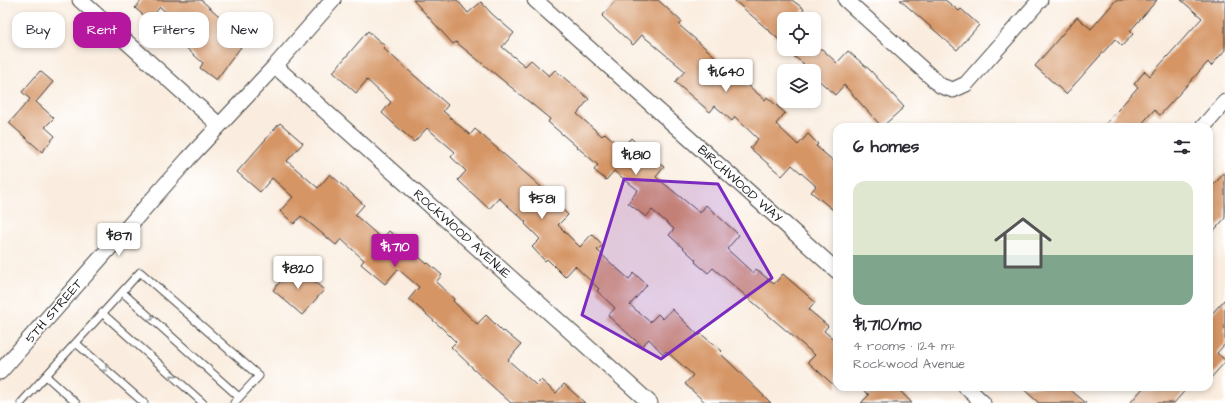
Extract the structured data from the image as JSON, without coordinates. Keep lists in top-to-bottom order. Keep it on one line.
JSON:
{"streets":{"street":["BIRCHWOOD WAY","ROCKWOOD AVENUE","5TH STREET"]},"crossings":[["ROCKWOOD AVENUE","5TH STREET"]],"page":{"chip":["Buy","Rent","Filters","New"],"price":["$1,640","$1,810","$581","$871","$1,710","$820"],"heading":"6 homes","list":[{"name":"$1,710/mo","note":"4 rooms · 124 m² · Rockwood Avenue"}]}}
